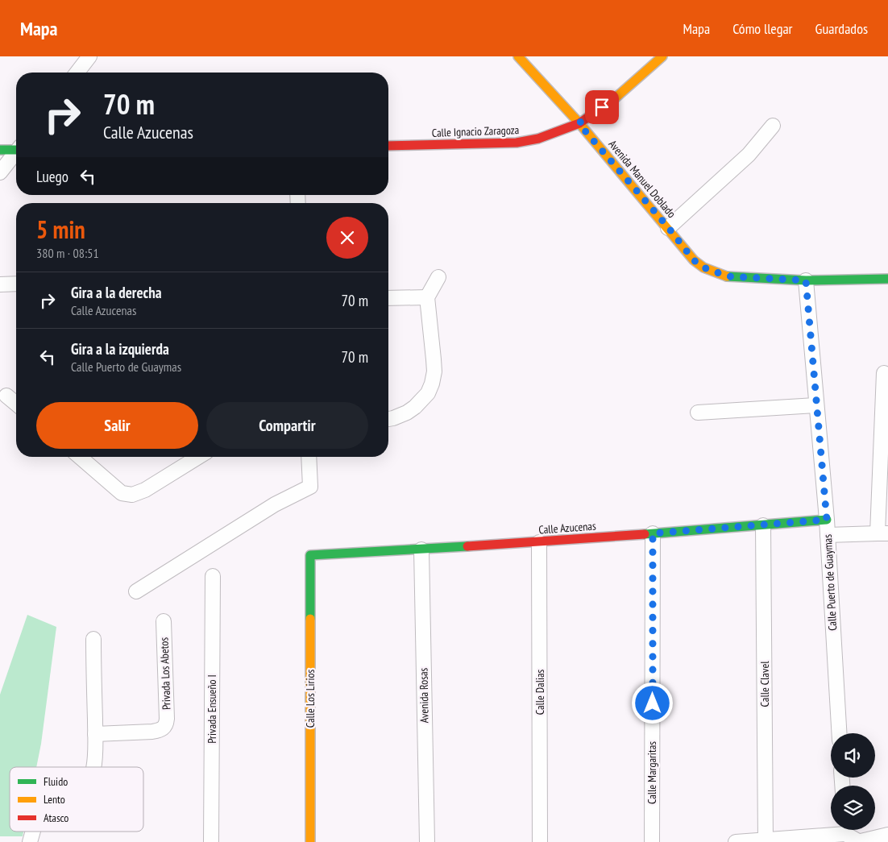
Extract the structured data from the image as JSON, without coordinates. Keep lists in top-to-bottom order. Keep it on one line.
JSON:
{"streets":{"street":["Calle Ignacio Zaragoza","Avenida Manuel Doblado","Calle Azucenas","Calle Puerto de Guaymas","Privada Los Abetos","Calle Clavel","Calle Dalias","Avenida Rosas","Calle Los Lirios","Privada Ensueño I","Calle Margaritas"]},"crossings":[["Calle Ignacio Zaragoza","Avenida Manuel Doblado"],["Avenida Manuel Doblado","Calle Puerto de Guaymas"],["Calle Azucenas","Calle Puerto de Guaymas"],["Calle Azucenas","Calle Clavel"],["Calle Azucenas","Calle Dalias"],["Calle Azucenas","Avenida Rosas"],["Calle Azucenas","Calle Los Lirios"],["Calle Azucenas","Calle Margaritas"]],"legend":["Fluido","Lento","Atasco"],"page":{"header":"Mapa","nav":["Mapa","Cómo llegar","Guardados"],"turn":["70 m","Calle Azucenas"],"then":"Luego","heading":["5 min","380 m · 08:51"],"list":[{"name":"Gira a la derecha","note":"Calle Azucenas","value":"70 m"},{"name":"Gira a la izquierda","note":"Calle Puerto de Guaymas","value":"70 m"}],"buttons":["Salir","Compartir"]}}
